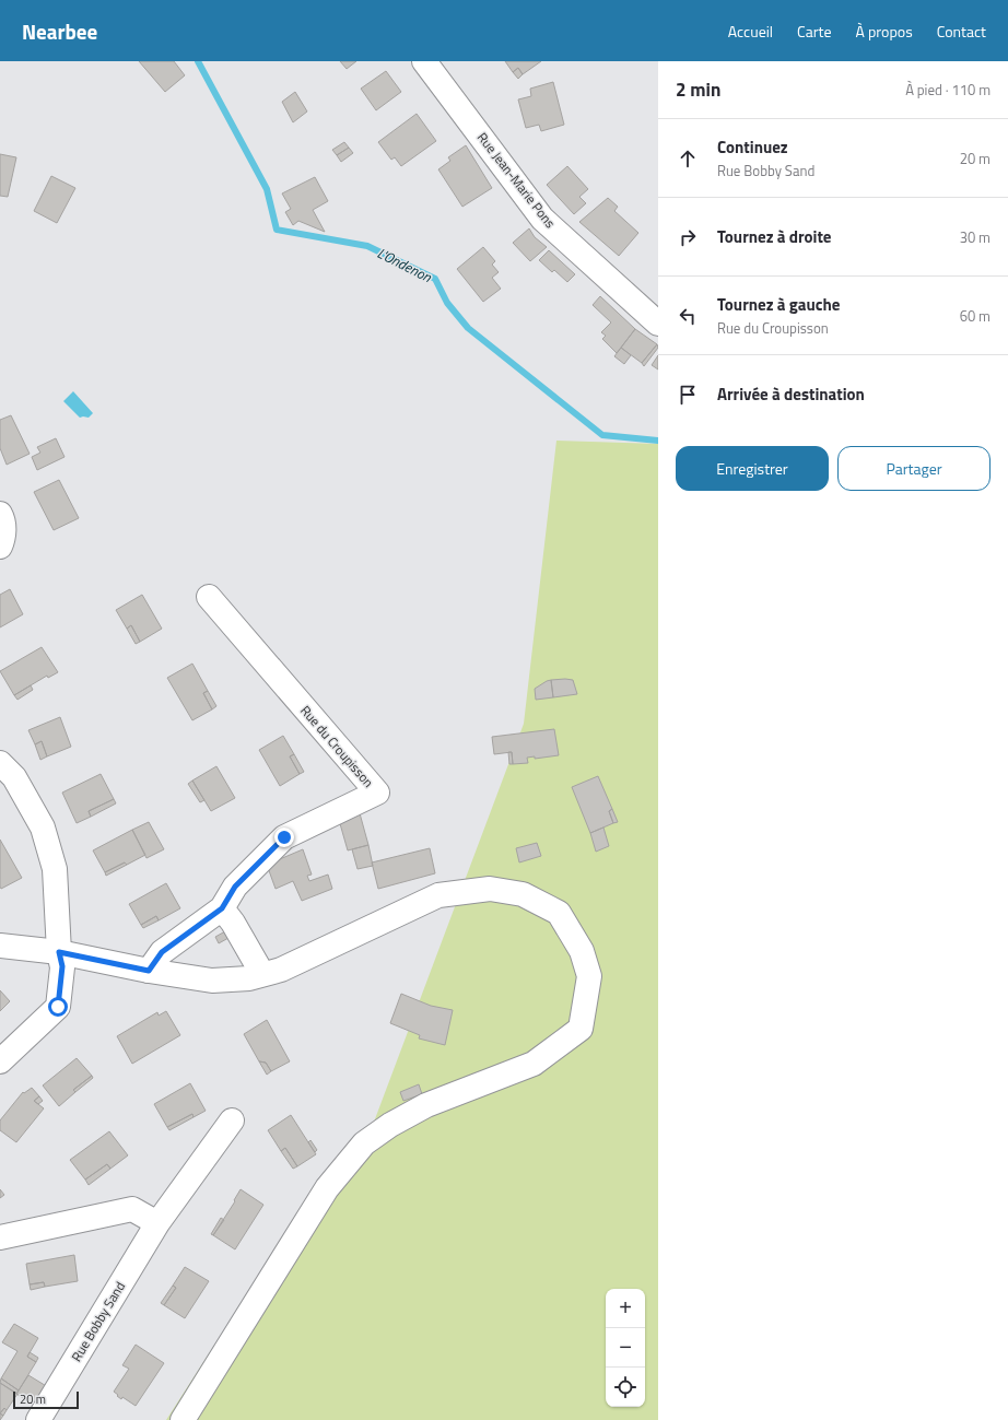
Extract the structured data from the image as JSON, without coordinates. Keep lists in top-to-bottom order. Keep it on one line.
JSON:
{"streets":{"street":["Rue Jean-Marie Pons","Rue du Croupisson","Rue Bobby Sand"]},"water":["L'Ondenon"],"scale_bar":"20 m","page":{"header":"Nearbee","nav":["Accueil","Carte","À propos","Contact"],"heading":["2 min","À pied · 110 m"],"list":[["Continuez","Rue Bobby Sand","20 m"],["Tournez à droite","30 m"],["Tournez à gauche","Rue du Croupisson","60 m"],"Arrivée à destination"],"buttons":["Enregistrer","Partager"],"map_buttons":["+","−"],"scale":"20 m"}}
